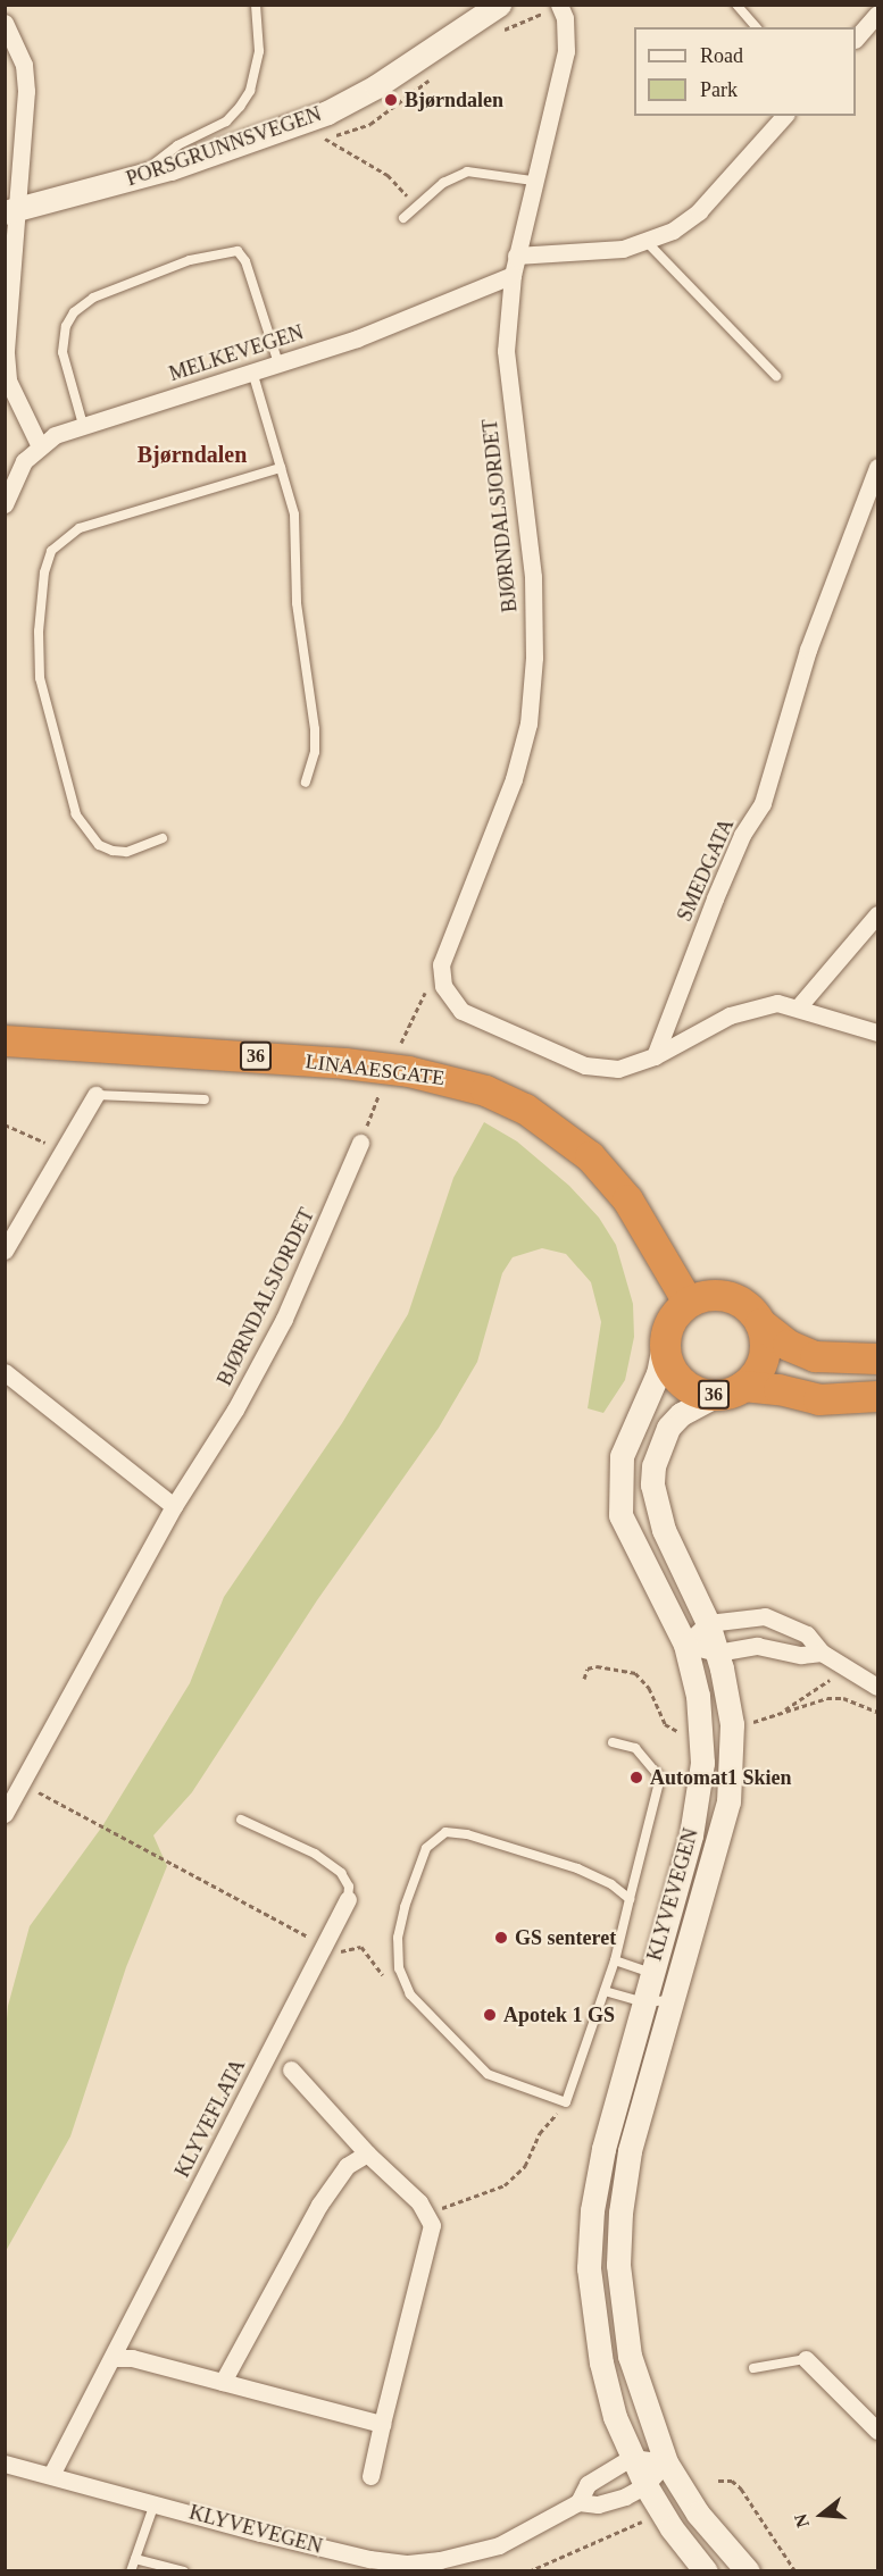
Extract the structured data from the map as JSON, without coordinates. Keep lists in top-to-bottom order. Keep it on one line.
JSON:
{"streets":{"highway":["36","LINAAESGATE"],"main road":["PORSGRUNNSVEGEN","KLYVEVEGEN"],"street":["MELKEVEGEN","BJØRNDALSJORDET","SMEDGATA","KLYVEFLATA"]},"crossings":[["MELKEVEGEN","BJØRNDALSJORDET"],["36","LINAAESGATE"],["36","KLYVEVEGEN"],["LINAAESGATE","KLYVEVEGEN"],["KLYVEVEGEN","KLYVEFLATA"]],"districts":["Bjørndalen"],"places":["Bjørndalen","Automat1 Skien","GS senteret","Apotek 1 GS"],"legend":["Road","Park"],"north":"left"}
